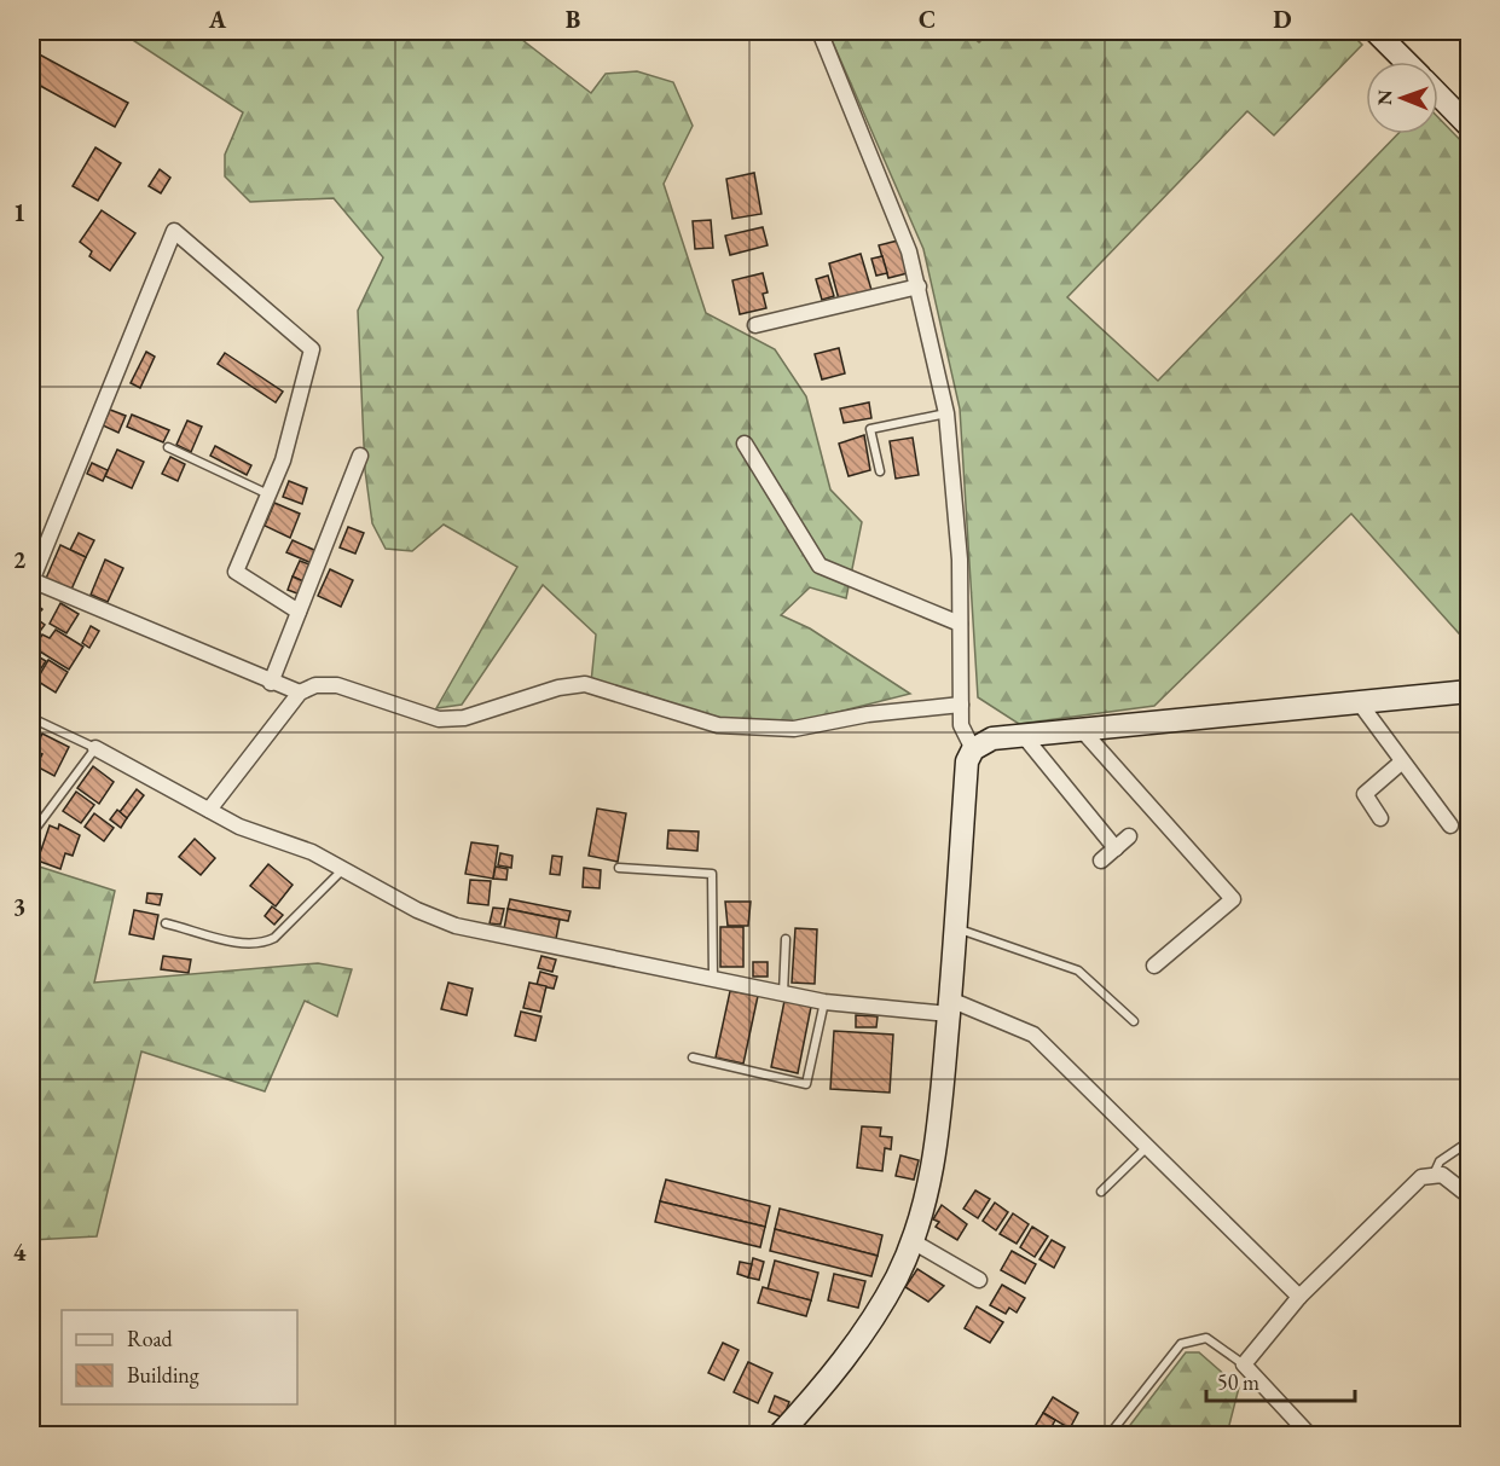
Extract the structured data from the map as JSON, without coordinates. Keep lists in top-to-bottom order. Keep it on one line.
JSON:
{"legend":["Road","Building"],"scale_bar":"50 m","north":"left","grid":{"columns":["A","B","C","D"],"rows":["1","2","3","4"]}}
